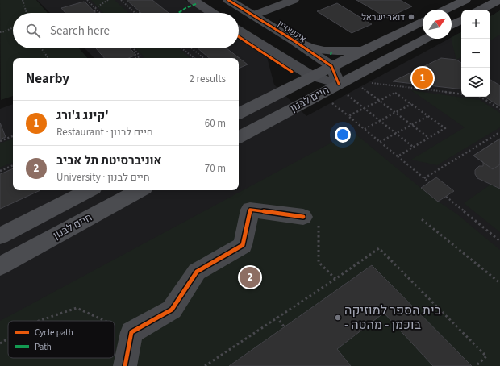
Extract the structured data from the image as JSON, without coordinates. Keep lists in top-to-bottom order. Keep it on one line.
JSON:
{"streets":{"main road":["חיים לבנון"],"street":["אינשטיין"]},"crossings":[["אינשטיין","חיים לבנון"]],"places":["דואר ישראל","בית הספר למוזיקה - בוכמן - מהטה"],"legend":["Cycle path","Path"],"north":"top right","page":{"map_buttons":["+","−"],"search":"Search here","heading":["Nearby","2 results"],"pins":["1","2"],"list":[{"mark":"1","name":"קינג ג'ורג'","note":"Restaurant · חיים לבנון","value":"60 m"},{"mark":"2","name":"אוניברסיטת תל אביב","note":"University · חיים לבנון","value":"70 m"}]}}
